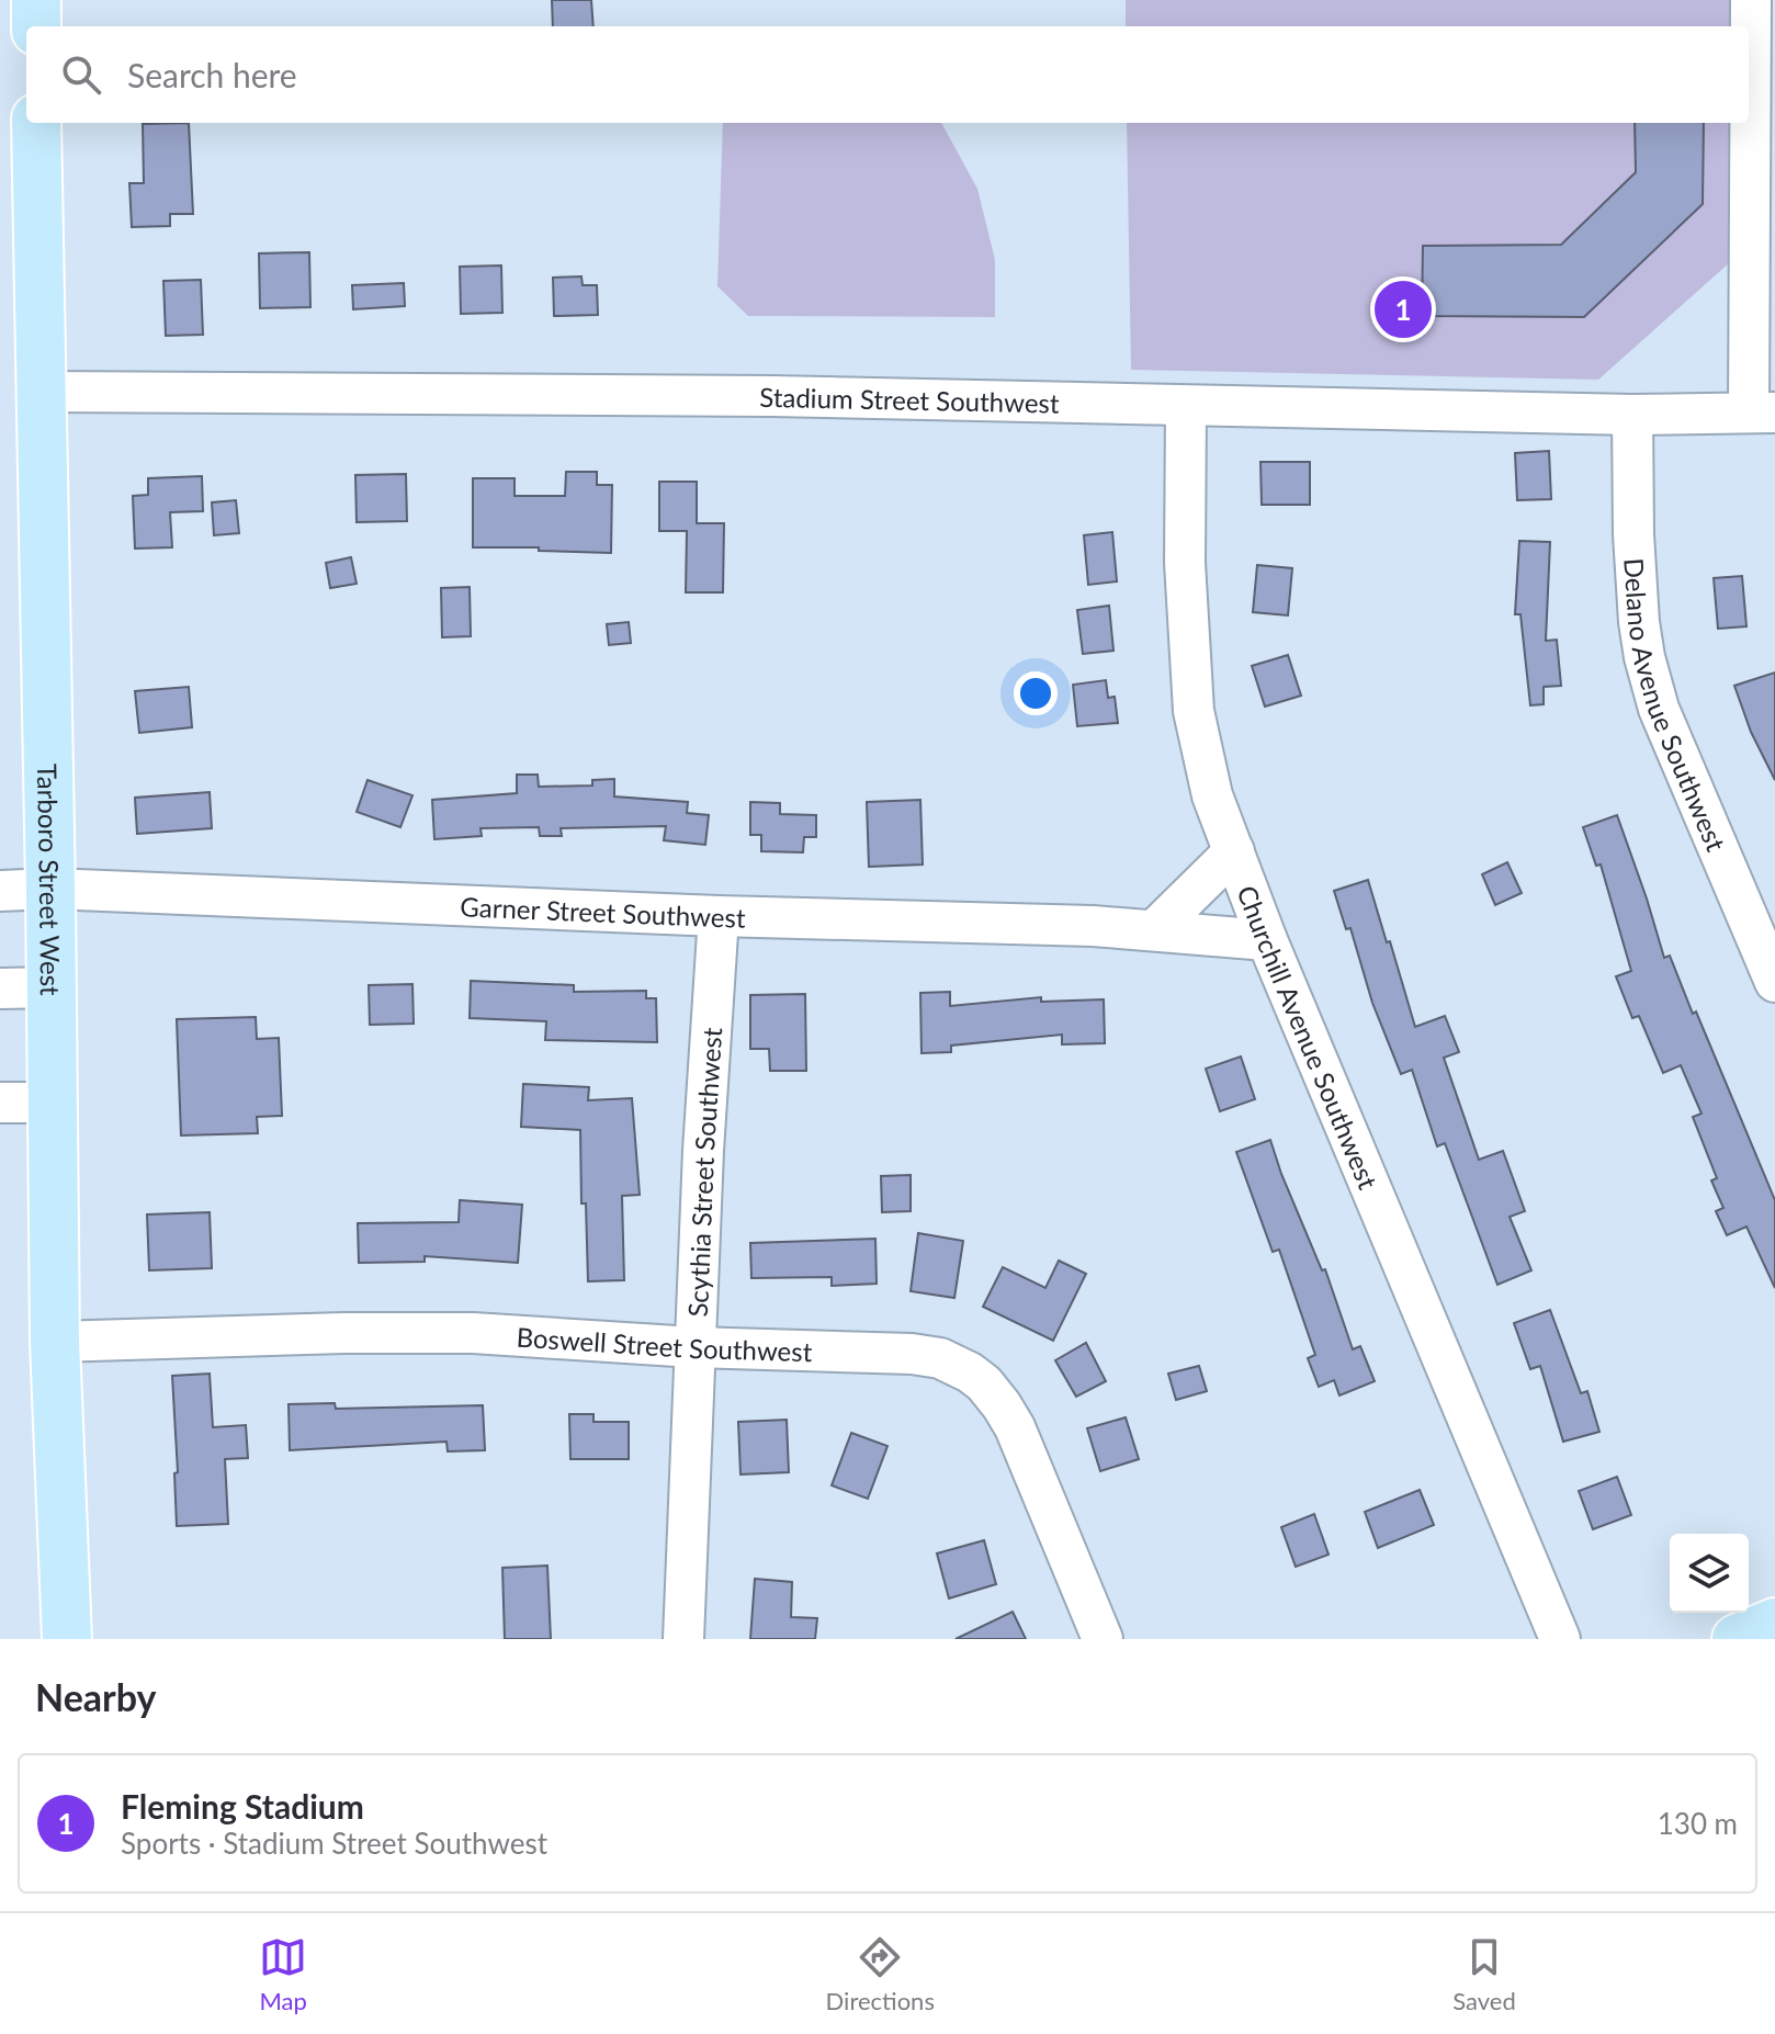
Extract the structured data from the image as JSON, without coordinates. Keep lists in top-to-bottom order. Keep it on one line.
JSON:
{"streets":{"main road":["Tarboro Street West"],"street":["Stadium Street Southwest","Delano Avenue Southwest","Garner Street Southwest","Churchill Avenue Southwest","Scythia Street Southwest","Boswell Street Southwest"]},"crossings":[["Stadium Street Southwest","Delano Avenue Southwest"],["Stadium Street Southwest","Tarboro Street West"],["Stadium Street Southwest","Churchill Avenue Southwest"],["Tarboro Street West","Garner Street Southwest"],["Tarboro Street West","Boswell Street Southwest"],["Garner Street Southwest","Churchill Avenue Southwest"],["Garner Street Southwest","Scythia Street Southwest"],["Scythia Street Southwest","Boswell Street Southwest"]],"page":{"search":"Search here","pins":"1","heading":"Nearby","list":[{"mark":"1","name":"Fleming Stadium","note":"Sports · Stadium Street Southwest","value":"130 m"}],"nav":["Map","Directions","Saved"]}}
